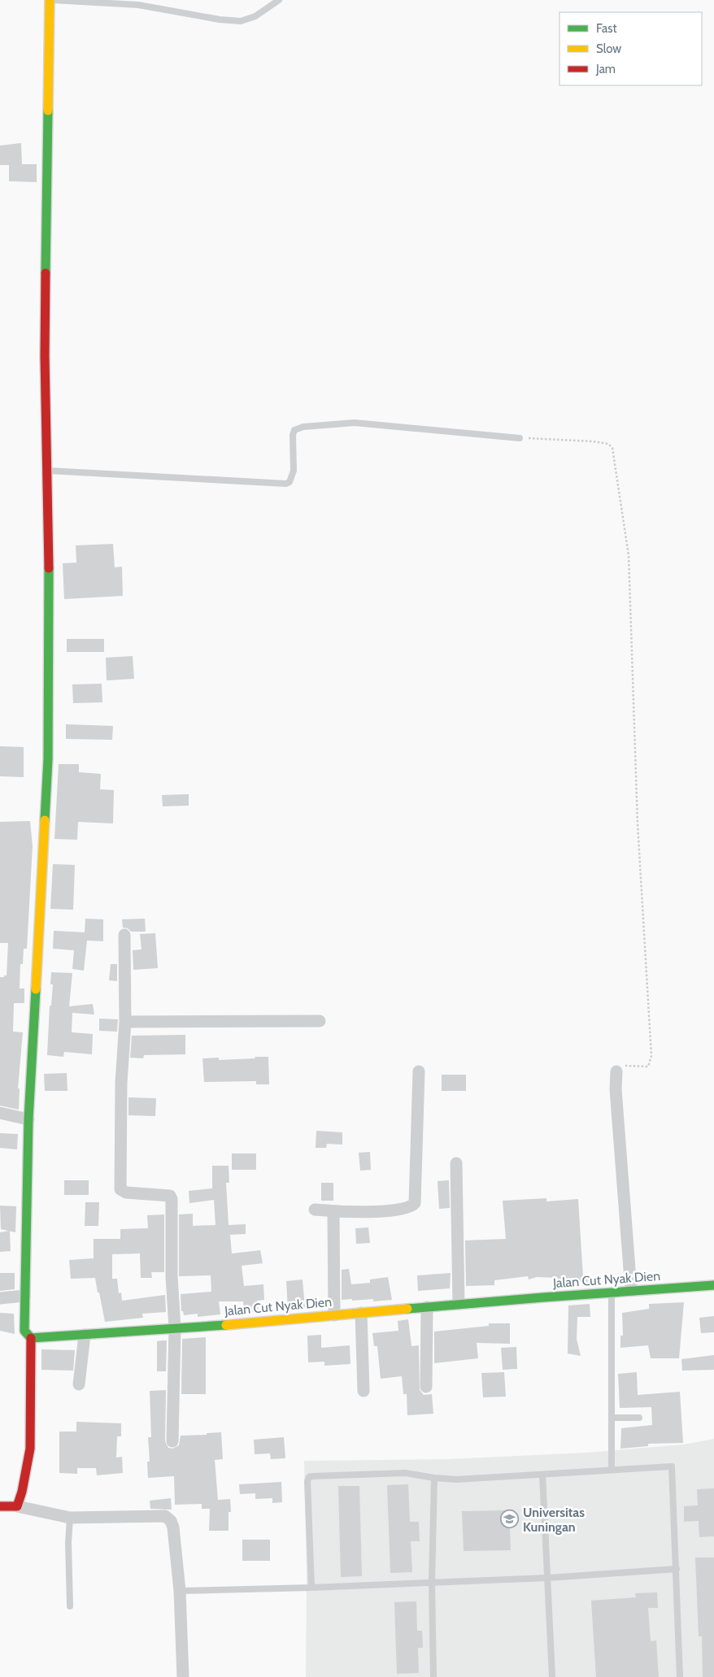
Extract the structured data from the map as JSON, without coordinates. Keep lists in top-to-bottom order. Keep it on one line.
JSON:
{"streets":{"street":["Jalan Cut Nyak Dien"]},"places":{"school or university":["Universitas Kuningan"]},"legend":["Fast","Slow","Jam"]}
